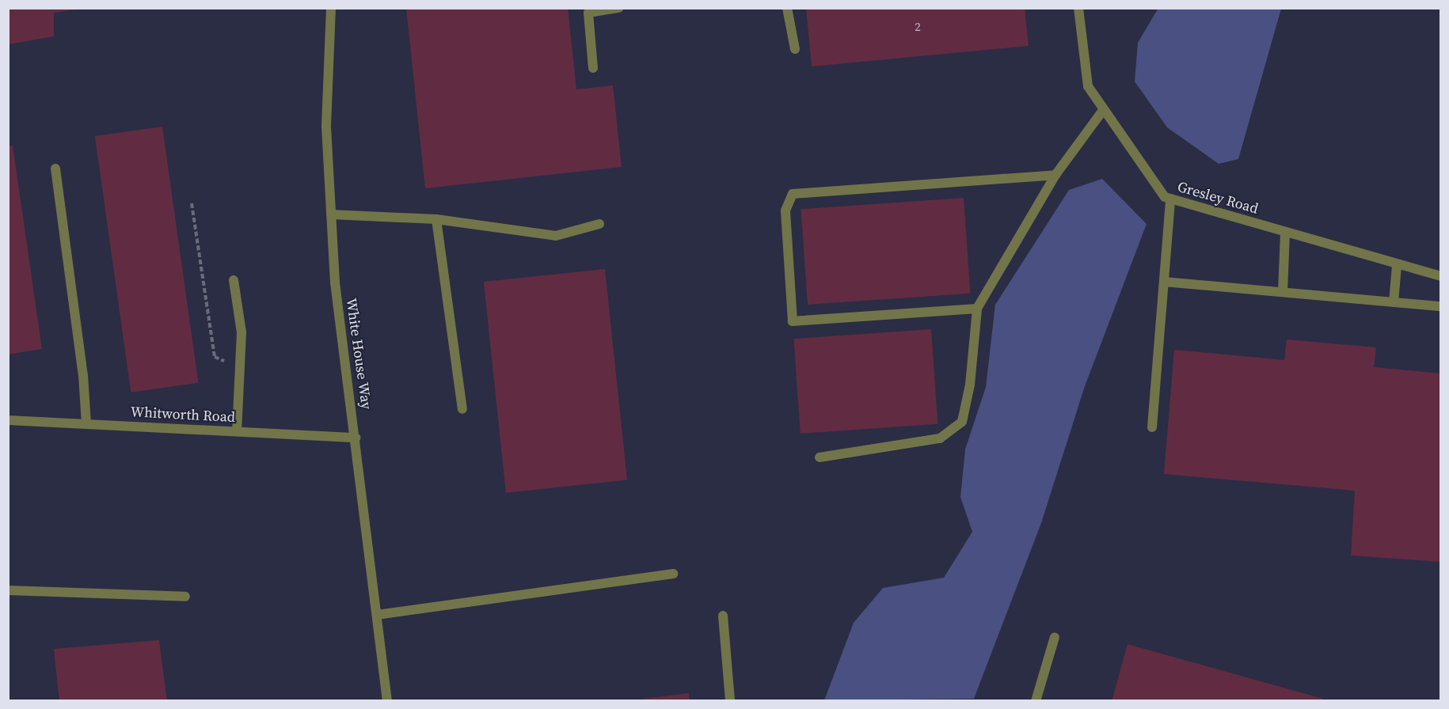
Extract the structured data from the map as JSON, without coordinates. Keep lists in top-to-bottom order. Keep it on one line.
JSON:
{"streets":{"street":["Gresley Road","White House Way","Whitworth Road"]},"crossings":[["White House Way","Whitworth Road"]],"house_numbers":["2"]}
